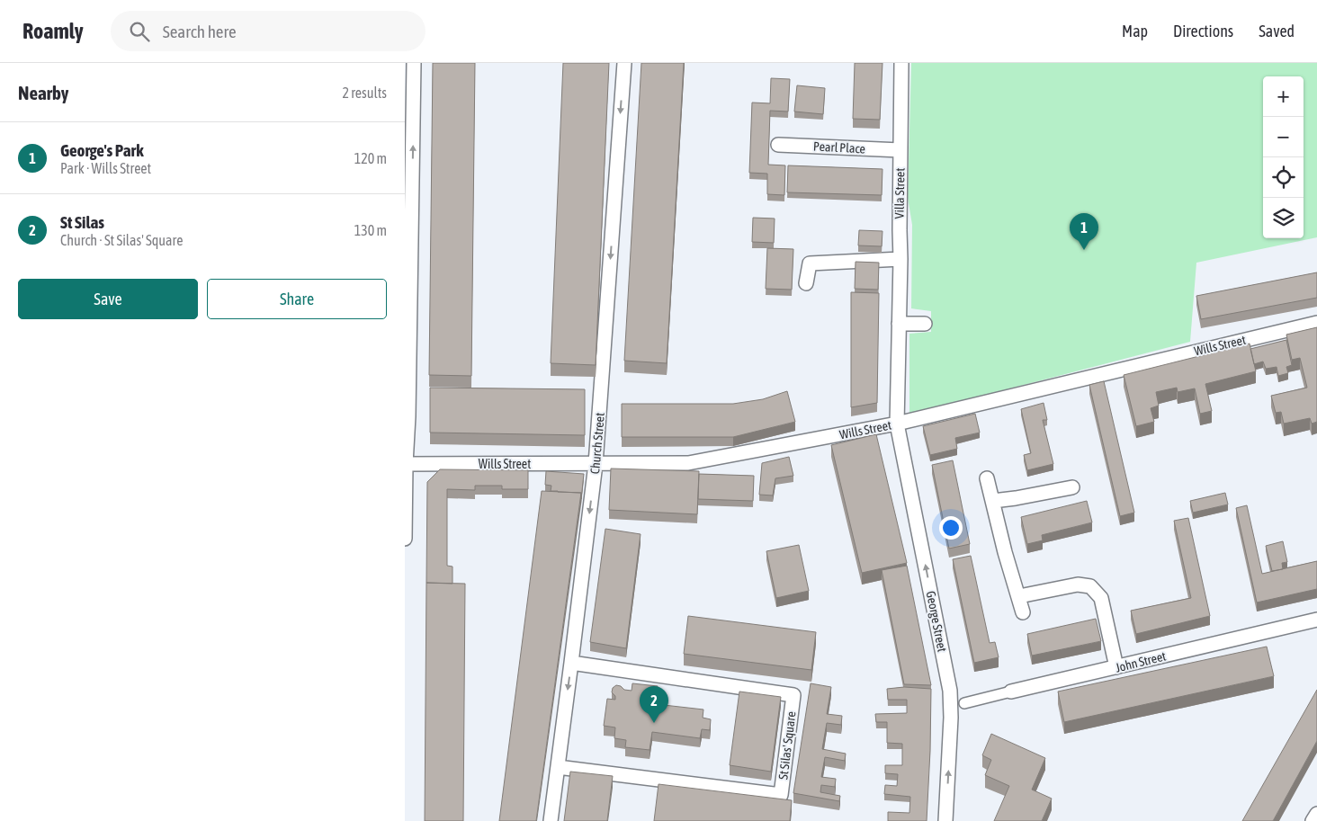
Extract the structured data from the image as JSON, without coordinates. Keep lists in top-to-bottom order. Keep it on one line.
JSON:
{"streets":{"street":["Pearl Place","Villa Street","Wills Street","Church Street","George Street","John Street","St Silas' Square"]},"crossings":[["Pearl Place","Villa Street"],["Villa Street","Wills Street"],["Villa Street","George Street"],["Wills Street","Church Street"],["Wills Street","George Street"],["Church Street","St Silas' Square"]],"one_way":["Church Street"],"page":{"header":"Roamly","search":"Search here","nav":["Map","Directions","Saved"],"heading":["Nearby","2 results"],"map_buttons":["+","−"],"list":[{"mark":"1","name":"George's Park","note":"Park · Wills Street","value":"120 m"},{"mark":"2","name":"St Silas","note":"Church · St Silas' Square","value":"130 m"}],"pins":["1","2"],"buttons":["Save","Share"]}}
